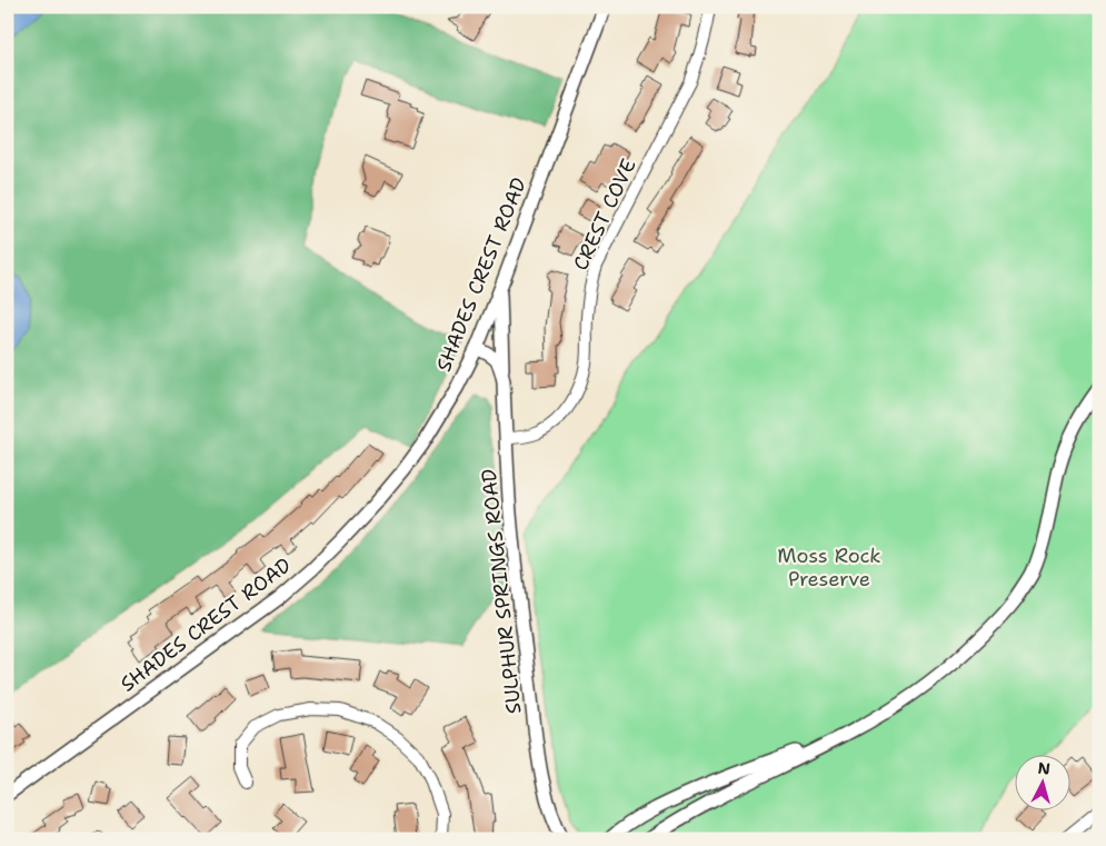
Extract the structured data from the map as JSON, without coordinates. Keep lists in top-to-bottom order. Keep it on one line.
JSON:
{"streets":{"street":["CREST COVE","SHADES CREST ROAD","SULPHUR SPRINGS ROAD"]},"crossings":[["CREST COVE","SULPHUR SPRINGS ROAD"],["SHADES CREST ROAD","SULPHUR SPRINGS ROAD"]],"parks":["Moss Rock Preserve"],"north":"top"}
